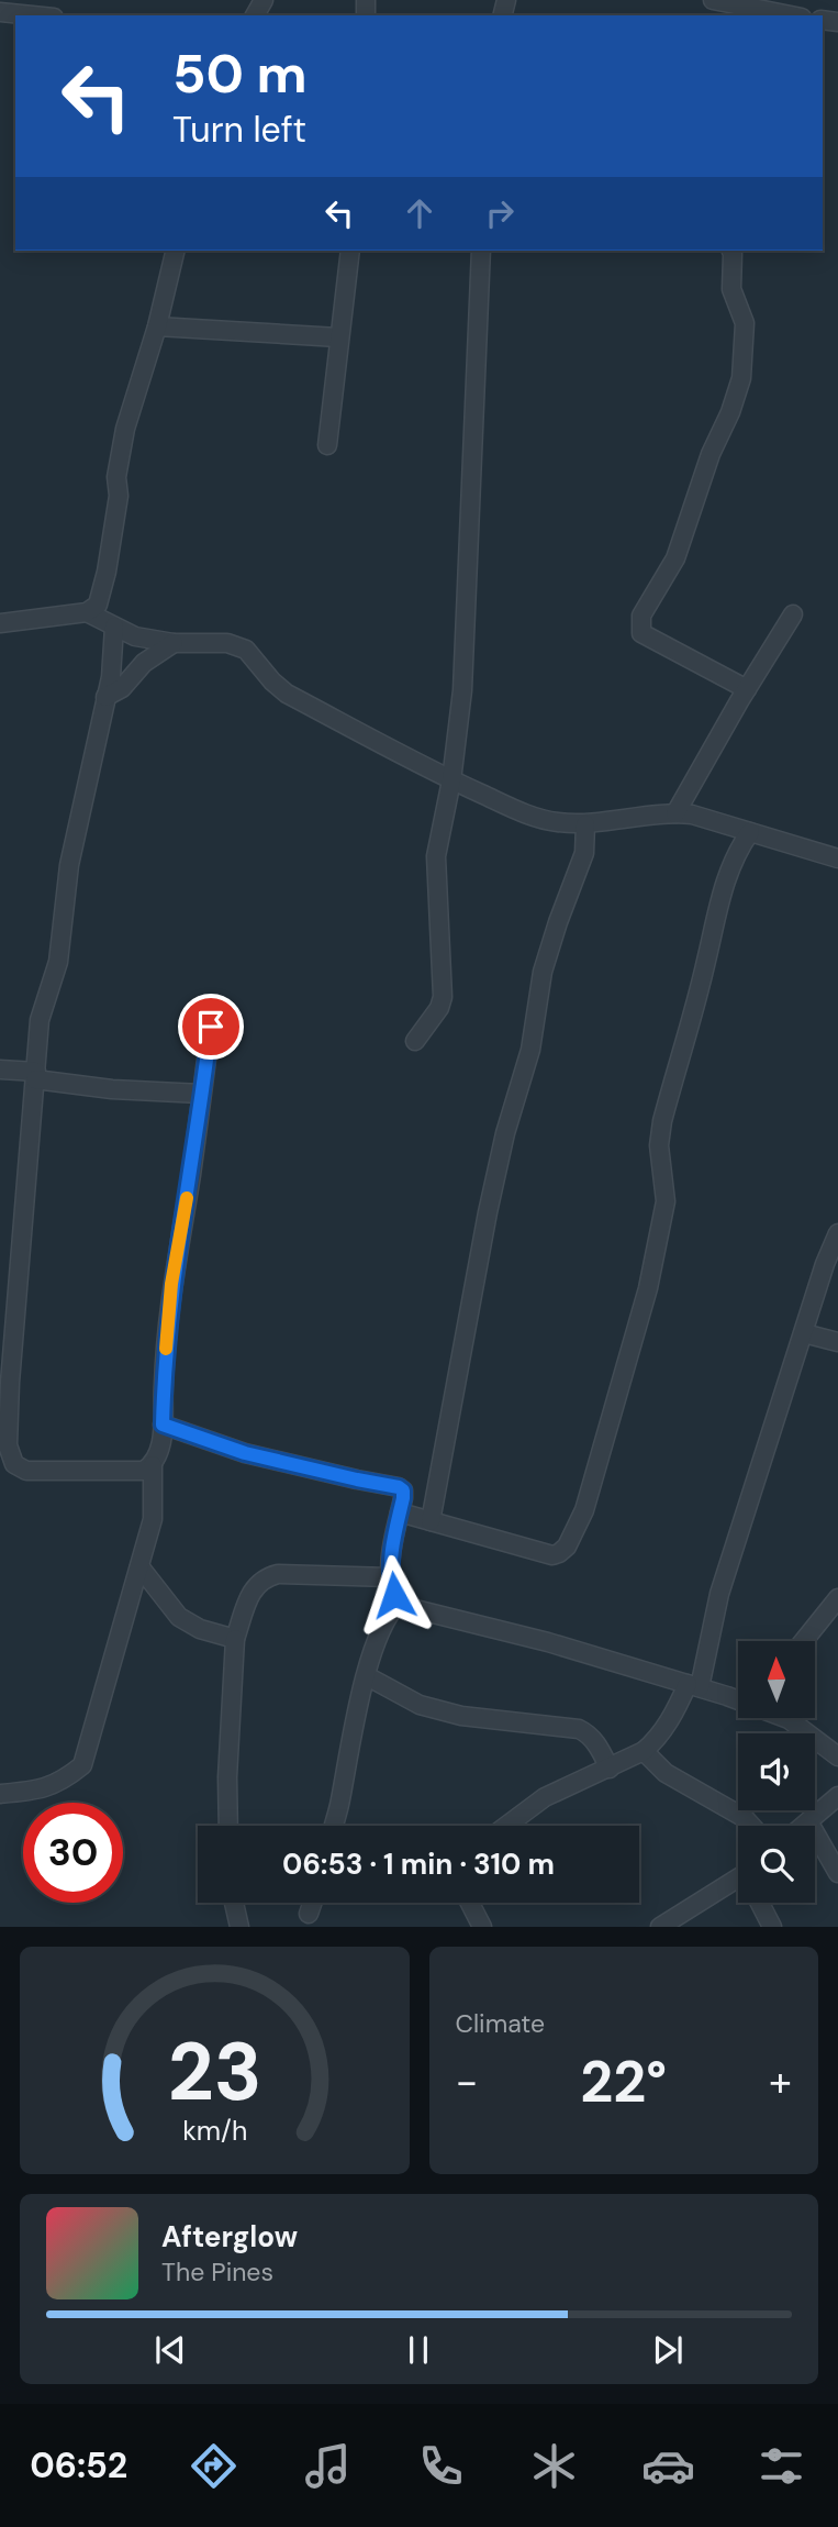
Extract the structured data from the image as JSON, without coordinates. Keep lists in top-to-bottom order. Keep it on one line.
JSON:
{"north":"top","page":{"turn":["50 m","Turn left"],"limit":"30","trip":"06:53 · 1 min · 310 m","tile":"Climate","heat":["−","22°","+"],"song":["Afterglow","The Pines"],"tabs":"06:52","gauge":["23","km/h"]}}
